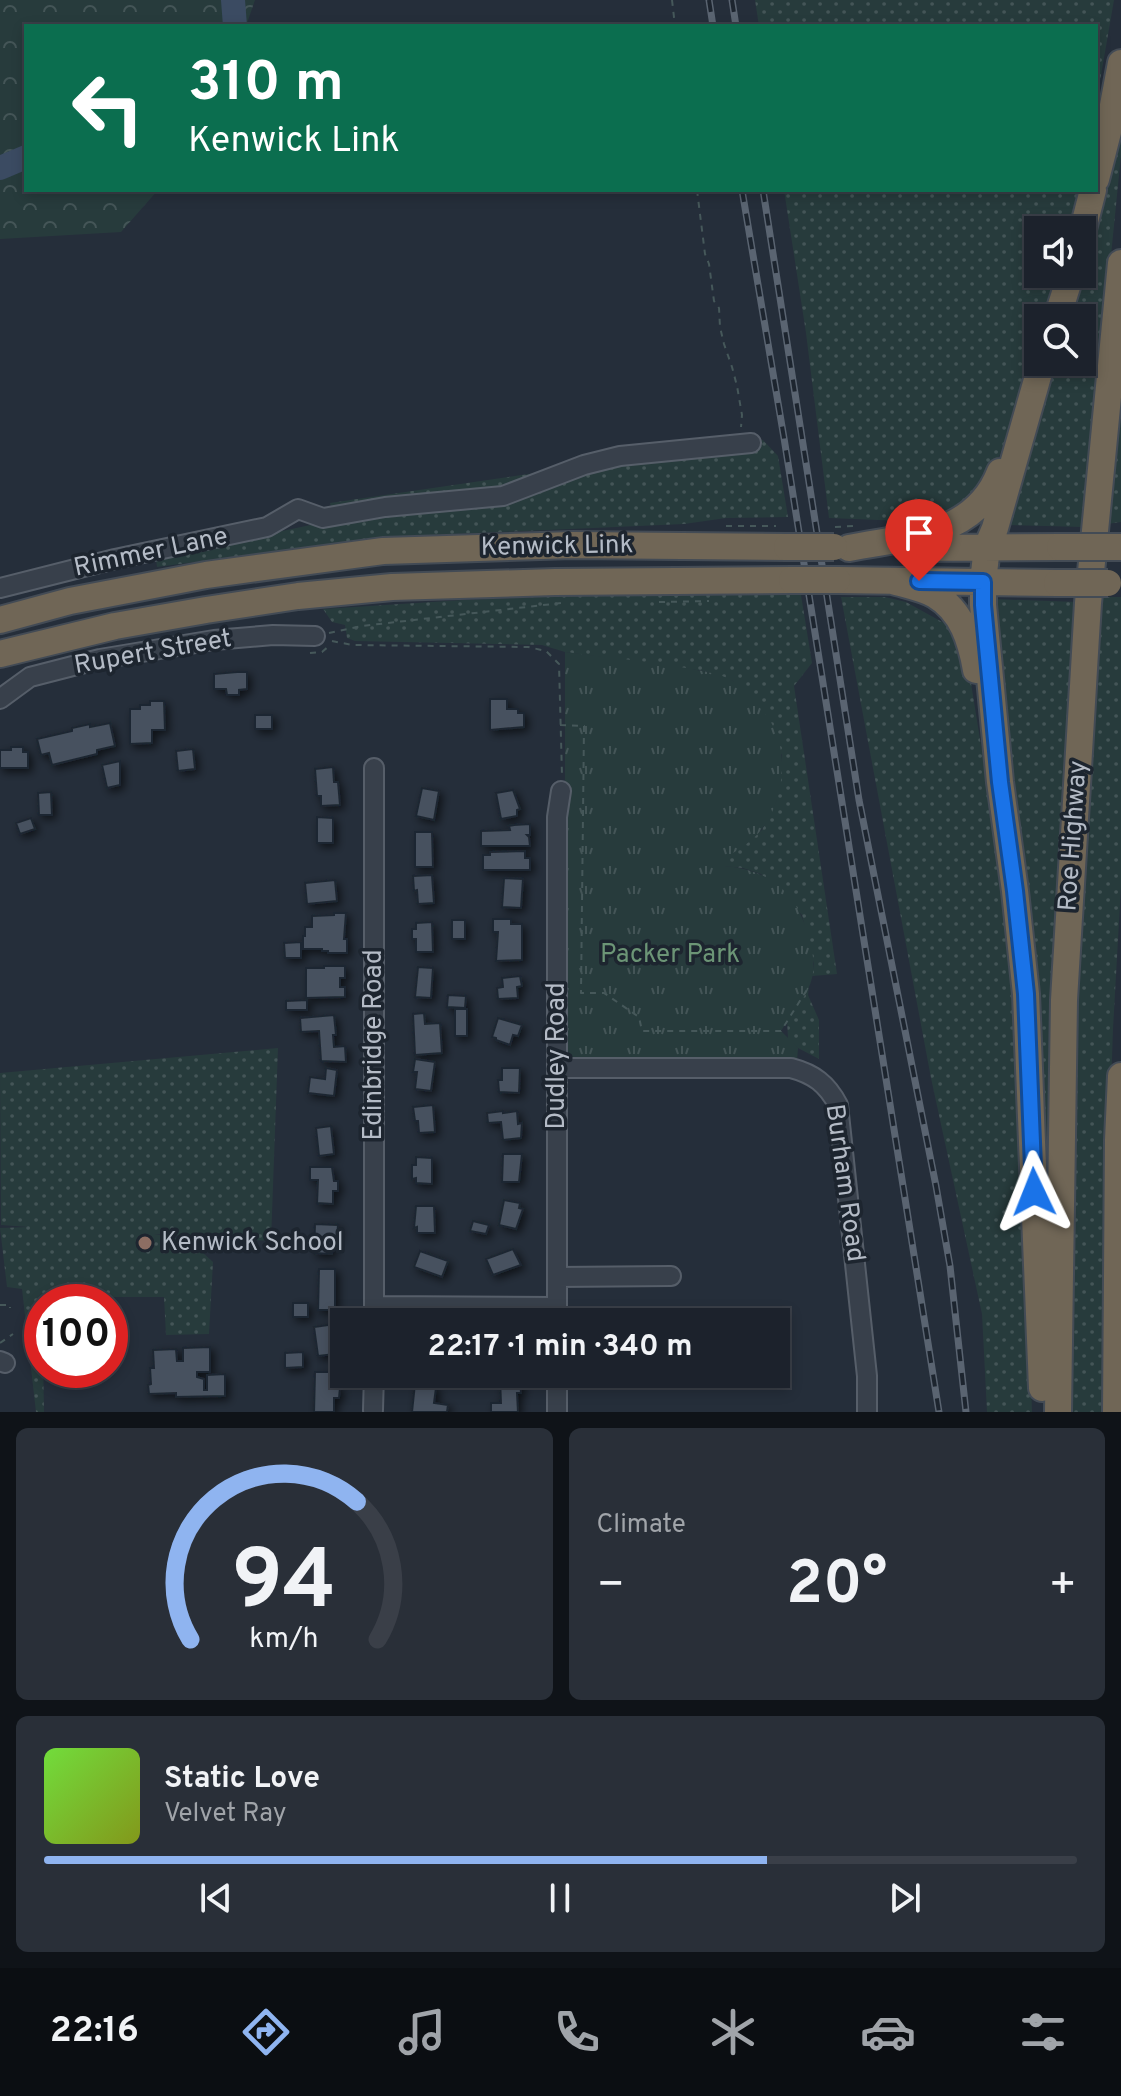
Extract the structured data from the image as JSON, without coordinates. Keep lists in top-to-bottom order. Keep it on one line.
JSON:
{"streets":{"highway":["Kenwick Link","Roe Highway"],"street":["Rimmer Lane","Rupert Street","Edinbridge Road","Dudley Road","Burham Road"]},"crossings":[["Dudley Road","Burham Road"]],"parks":["Packer Park"],"places":["Kenwick School"],"page":{"turn":["310 m","Kenwick Link"],"limit":"100","trip":"22:17 · 1 min · 340 m","tile":"Climate","heat":["−","20°","+"],"song":["Static Love","Velvet Ray"],"tabs":"22:16","gauge":["94","km/h"]}}
